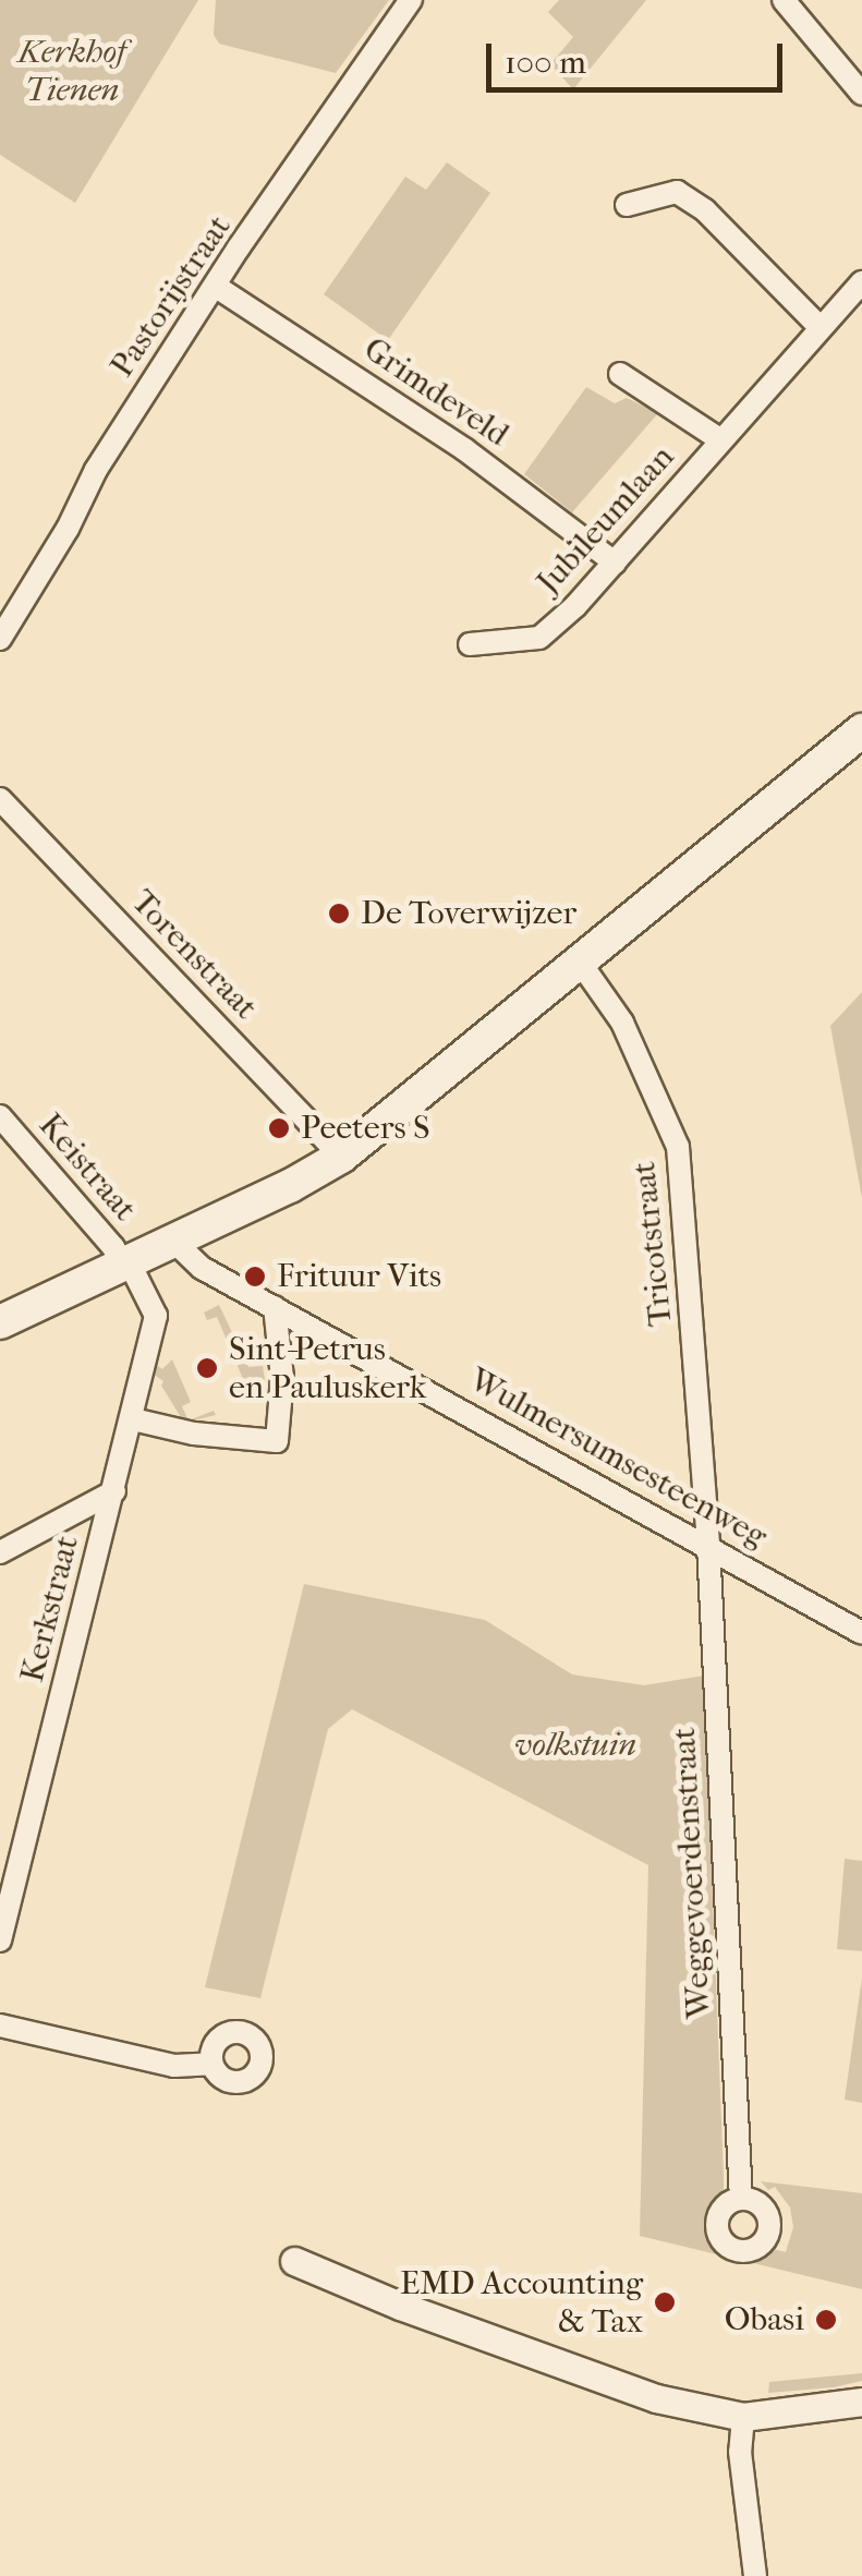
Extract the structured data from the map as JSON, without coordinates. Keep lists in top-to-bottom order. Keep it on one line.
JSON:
{"streets":{"street":["Pastorijstraat","Grimdeveld","Jubileumlaan","Torenstraat","Keistraat","Tricotstraat","Wulmersumsesteenweg","Kerkstraat","Weggevoerdenstraat"]},"crossings":[["Pastorijstraat","Grimdeveld"],["Grimdeveld","Jubileumlaan"],["Keistraat","Kerkstraat"],["Tricotstraat","Wulmersumsesteenweg"],["Tricotstraat","Weggevoerdenstraat"],["Wulmersumsesteenweg","Weggevoerdenstraat"]],"parks":["Kerkhof Tienen","volkstuin"],"places":["De Toverwijzer","Peeters S","Frituur Vits","Sint-Petrus en Pauluskerk","EMD Accounting & Tax","Obasi"],"scale_bar":"100 m"}
